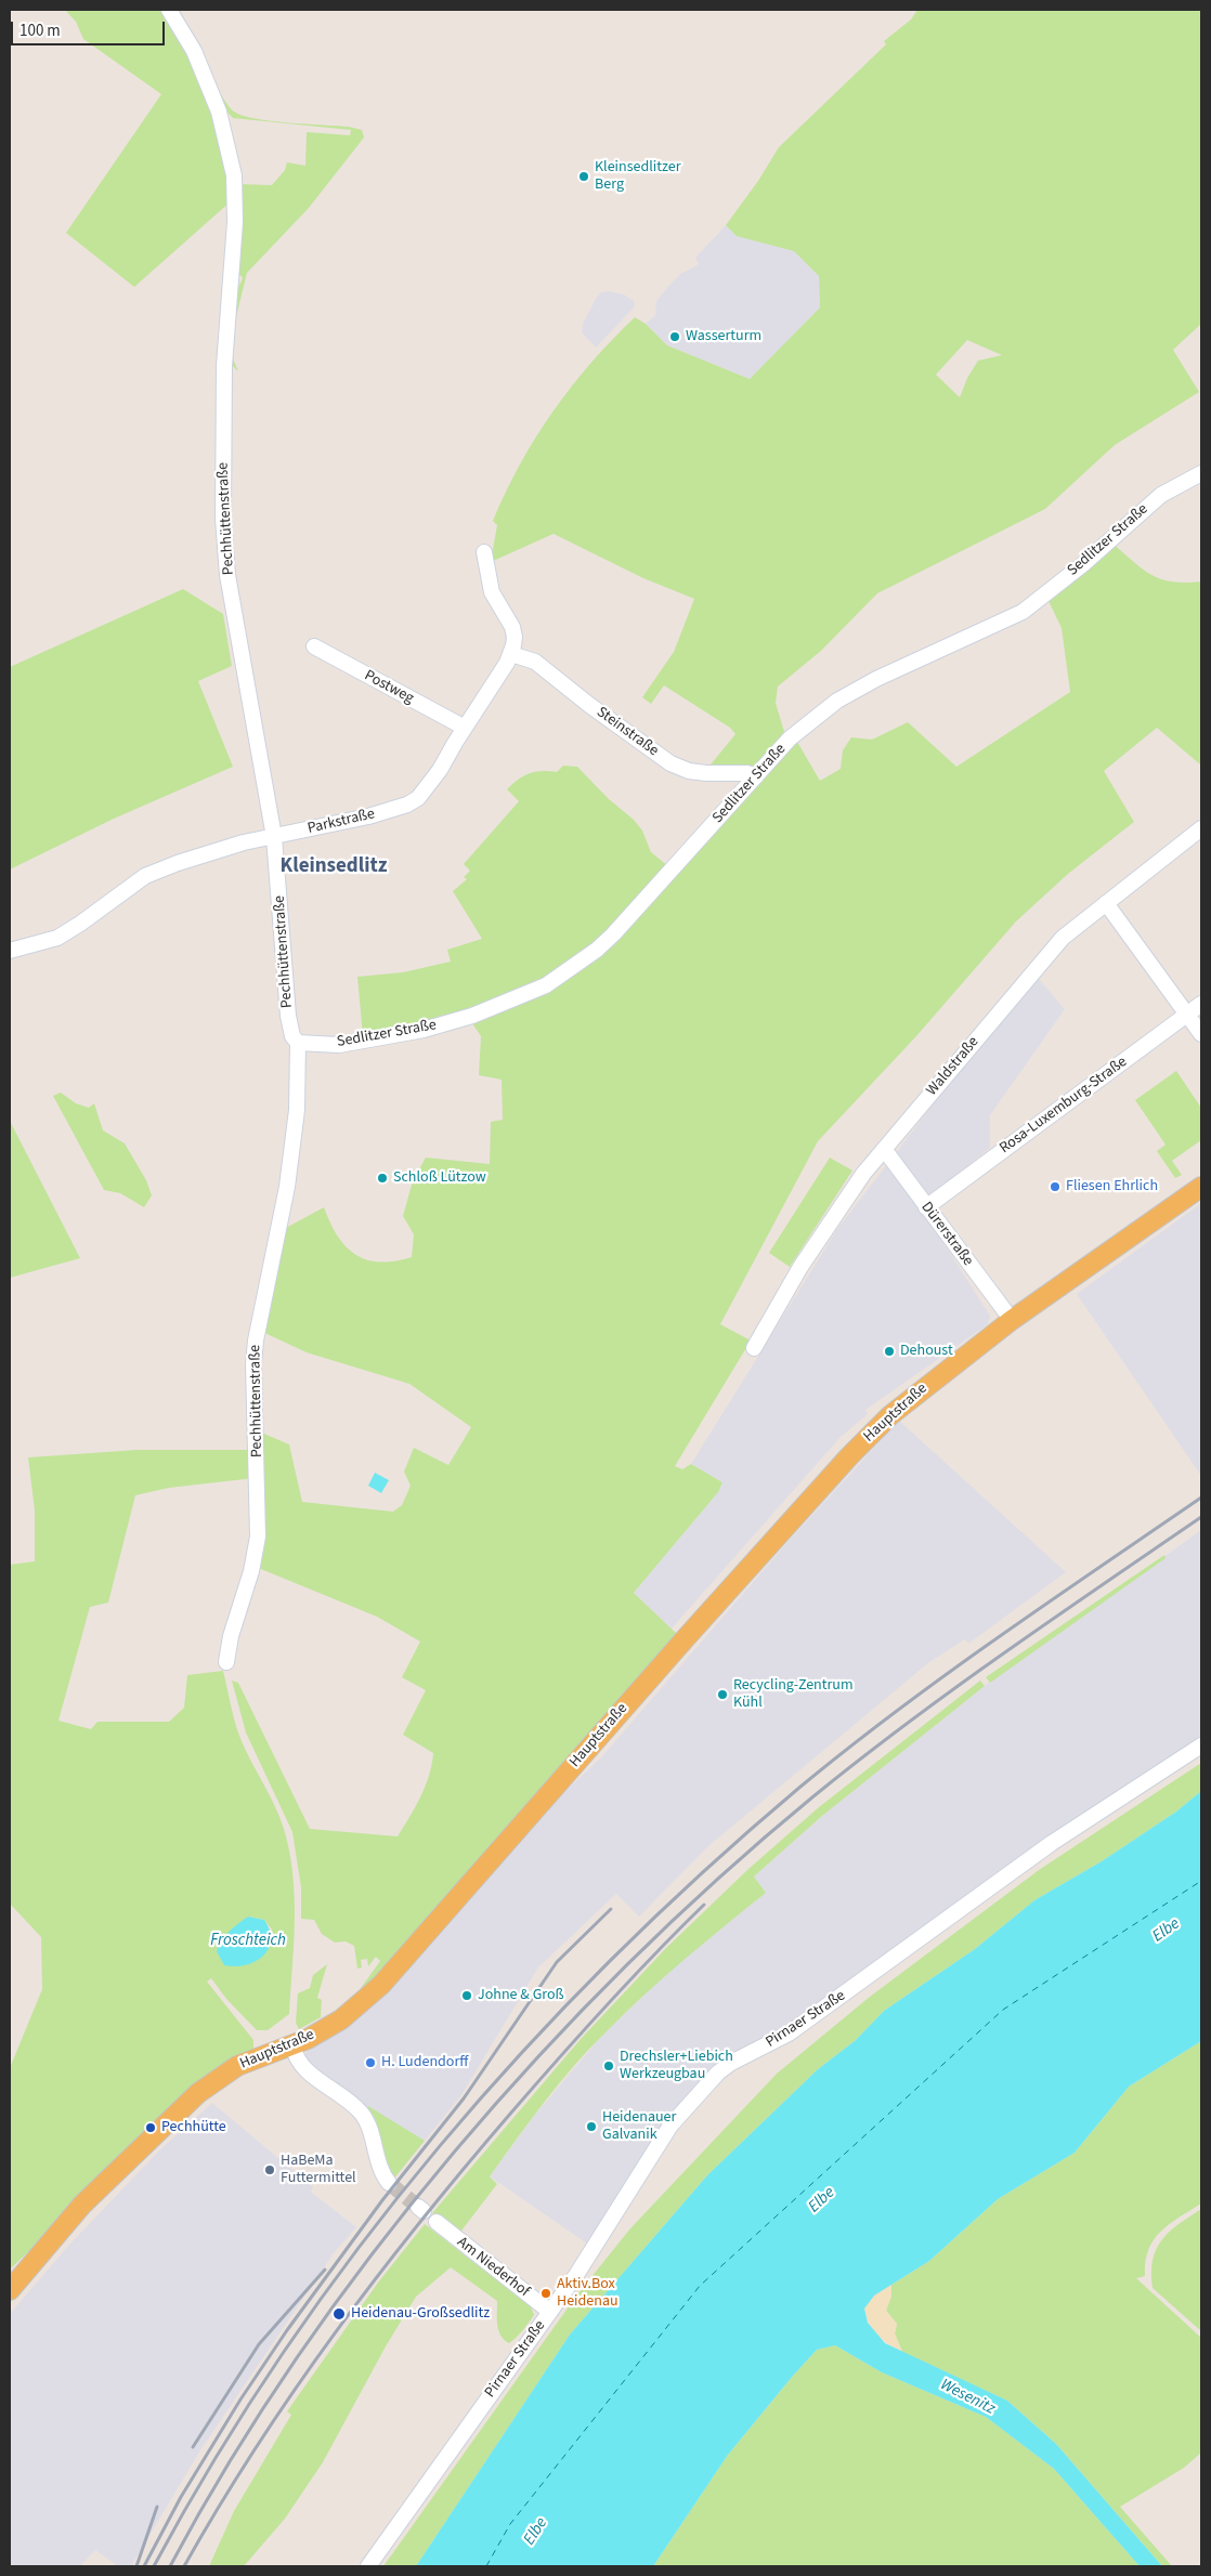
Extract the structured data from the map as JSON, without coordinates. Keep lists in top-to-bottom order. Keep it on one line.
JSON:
{"streets":{"main road":["Hauptstraße"],"street":["Pechhüttenstraße","Sedlitzer Straße","Postweg","Steinstraße","Parkstraße","Waldstraße","Rosa-Luxemburg-Straße","Dürerstraße","Pirnaer Straße","Am Niederhof"]},"crossings":[["Pechhüttenstraße","Sedlitzer Straße"],["Pechhüttenstraße","Parkstraße"],["Sedlitzer Straße","Steinstraße"],["Postweg","Parkstraße"],["Steinstraße","Parkstraße"],["Waldstraße","Dürerstraße"],["Rosa-Luxemburg-Straße","Dürerstraße"],["Dürerstraße","Hauptstraße"],["Pirnaer Straße","Am Niederhof"]],"districts":["Kleinsedlitz"],"water":["Elbe","Froschteich","Wesenitz"],"places":["Kleinsedlitzer Berg","Wasserturm","Schloß Lützow","Fliesen Ehrlich","Dehoust","Recycling-Zentrum Kühl","Johne & Groß","H. Ludendorff","Drechsler+Liebich Werkzeugbau","Heidenauer Galvanik","Pechhütte","HaBeMa Futtermittel","Aktiv.Box Heidenau","Heidenau-Großsedlitz"],"scale_bar":"100 m"}
